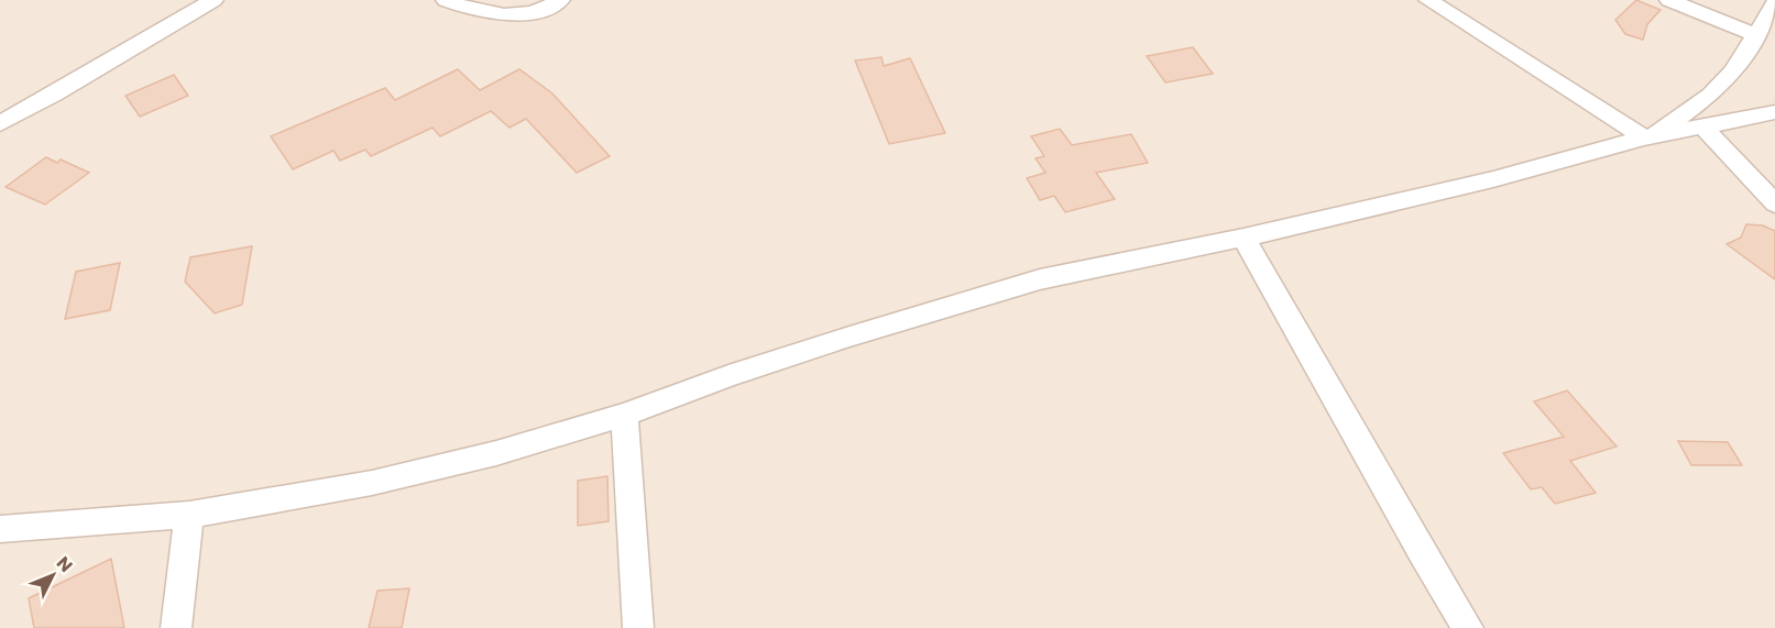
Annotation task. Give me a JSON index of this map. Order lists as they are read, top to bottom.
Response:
{
  "north": "top right"
}
